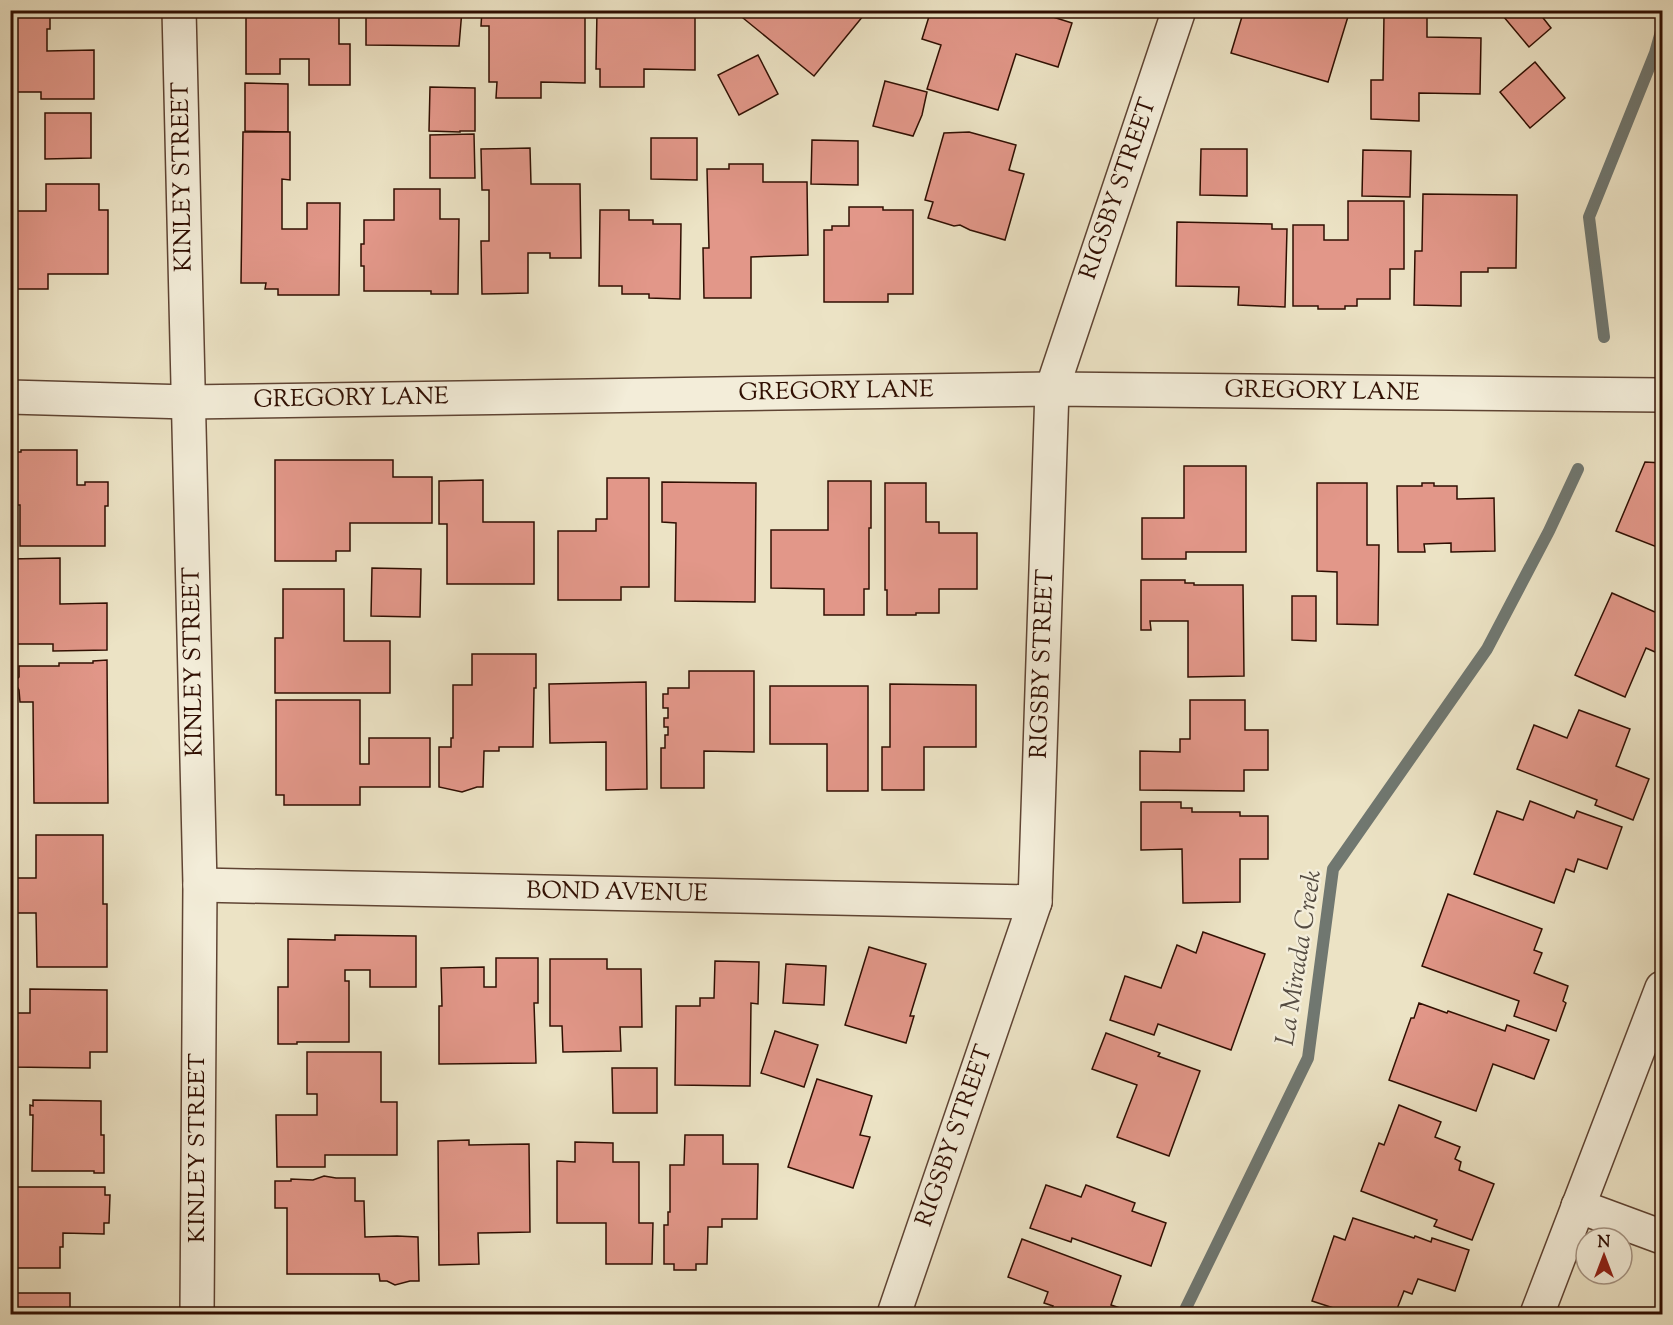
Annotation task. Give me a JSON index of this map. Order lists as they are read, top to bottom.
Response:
{
  "streets": {
    "street": [
      "KINLEY STREET",
      "RIGSBY STREET",
      "GREGORY LANE",
      "BOND AVENUE"
    ]
  },
  "crossings": [
    ["KINLEY STREET", "GREGORY LANE"],
    ["KINLEY STREET", "BOND AVENUE"],
    ["RIGSBY STREET", "GREGORY LANE"],
    ["RIGSBY STREET", "BOND AVENUE"]
  ],
  "water": ["La Mirada Creek"],
  "north": "top"
}
